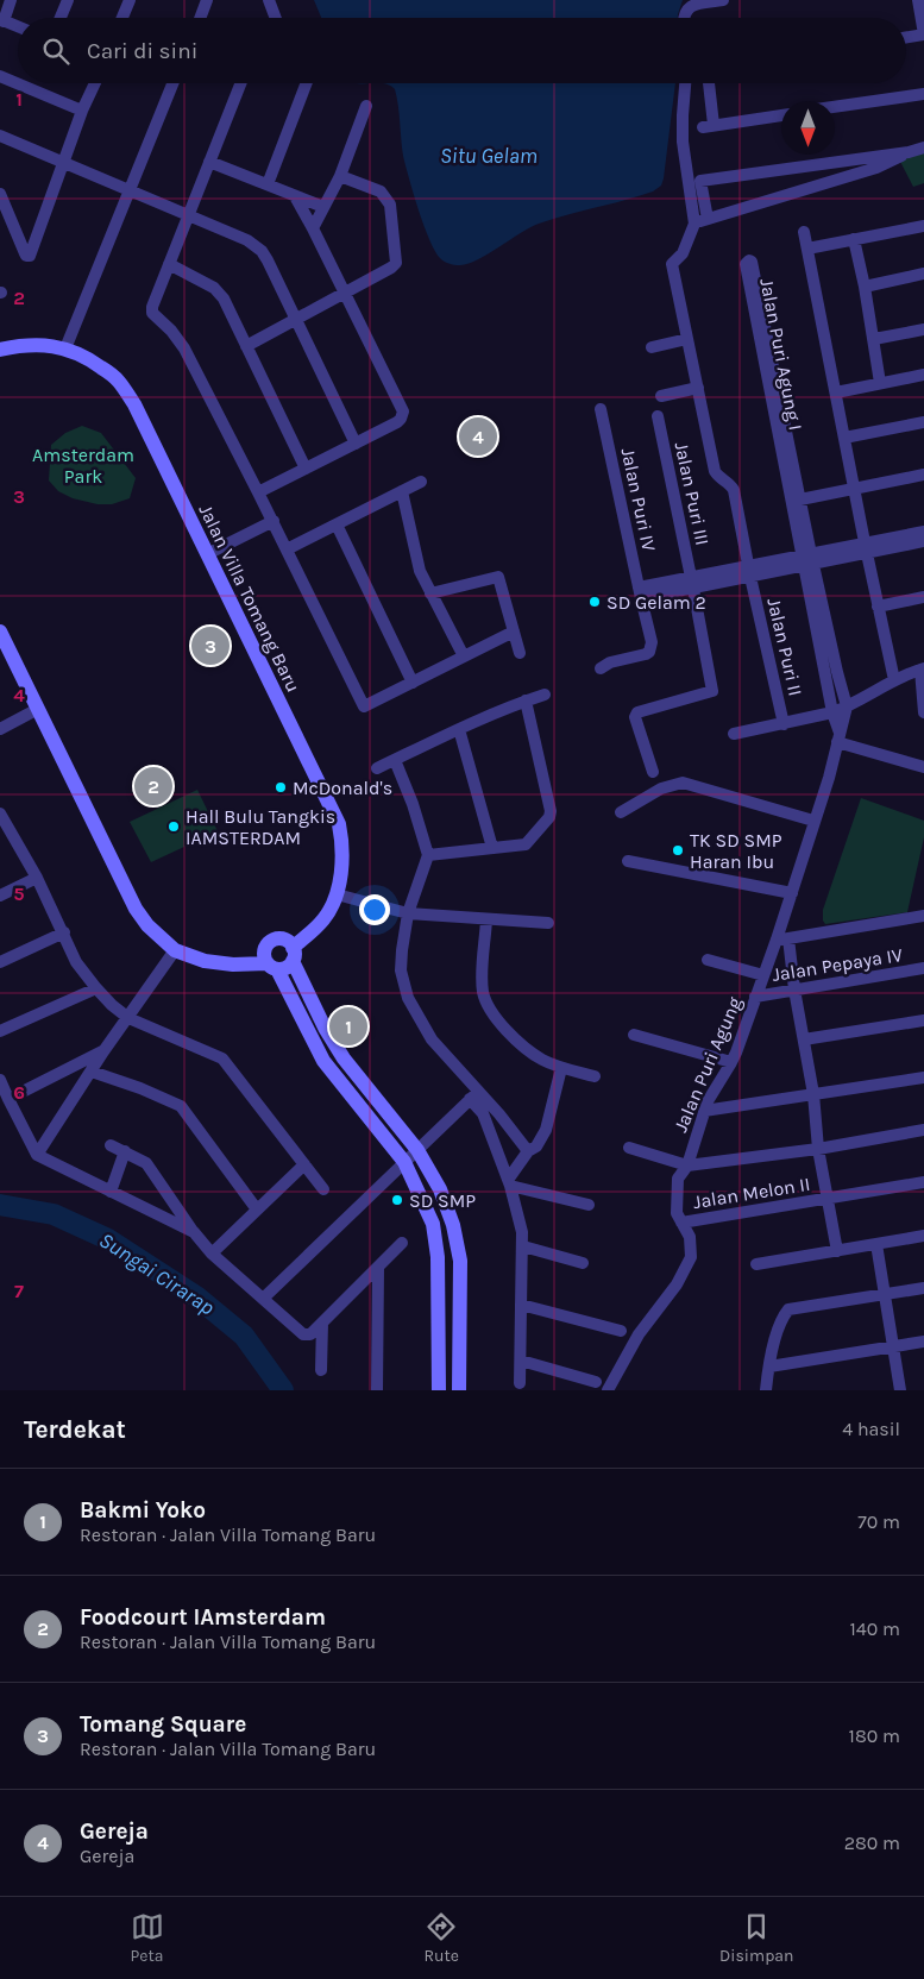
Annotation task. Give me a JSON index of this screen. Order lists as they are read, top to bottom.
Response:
{
  "streets": {
    "street": [
      "Jalan Puri Agung I",
      "Jalan Puri III",
      "Jalan Puri IV",
      "Jalan Villa Tomang Baru",
      "Jalan Puri II",
      "Jalan Pepaya IV",
      "Jalan Puri Agung",
      "Jalan Melon II"
    ]
  },
  "crossings": [
    ["Jalan Puri Agung I", "Jalan Puri Agung"],
    ["Jalan Pepaya IV", "Jalan Puri Agung"],
    ["Jalan Puri Agung", "Jalan Melon II"]
  ],
  "water": ["Situ Gelam", "Sungai Cirarap"],
  "parks": ["Amsterdam Park"],
  "places": [
    "SD Gelam 2",
    "McDonald's",
    "Hall Bulu Tangkis IAMSTERDAM",
    "TK SD SMP Haran Ibu",
    "SD SMP"
  ],
  "north": "bottom",
  "page": {
    "search": "Cari di sini",
    "pins": [
      "4",
      "3",
      "2",
      "1"
    ],
    "heading": ["Terdekat", "4 hasil"],
    "list": [
      {
        "mark": "1",
        "name": "Bakmi Yoko",
        "note": "Restoran · Jalan Villa Tomang Baru",
        "value": "70 m"
      },
      {
        "mark": "2",
        "name": "Foodcourt IAmsterdam",
        "note": "Restoran · Jalan Villa Tomang Baru",
        "value": "140 m"
      },
      {
        "mark": "3",
        "name": "Tomang Square",
        "note": "Restoran · Jalan Villa Tomang Baru",
        "value": "180 m"
      },
      {
        "mark": "4",
        "name": "Gereja",
        "note": "Gereja",
        "value": "280 m"
      }
    ],
    "nav": ["Peta", "Rute", "Disimpan"]
  },
  "grid": {
    "rows": [
      "1",
      "2",
      "3",
      "4",
      "5",
      "6",
      "7"
    ]
  }
}
